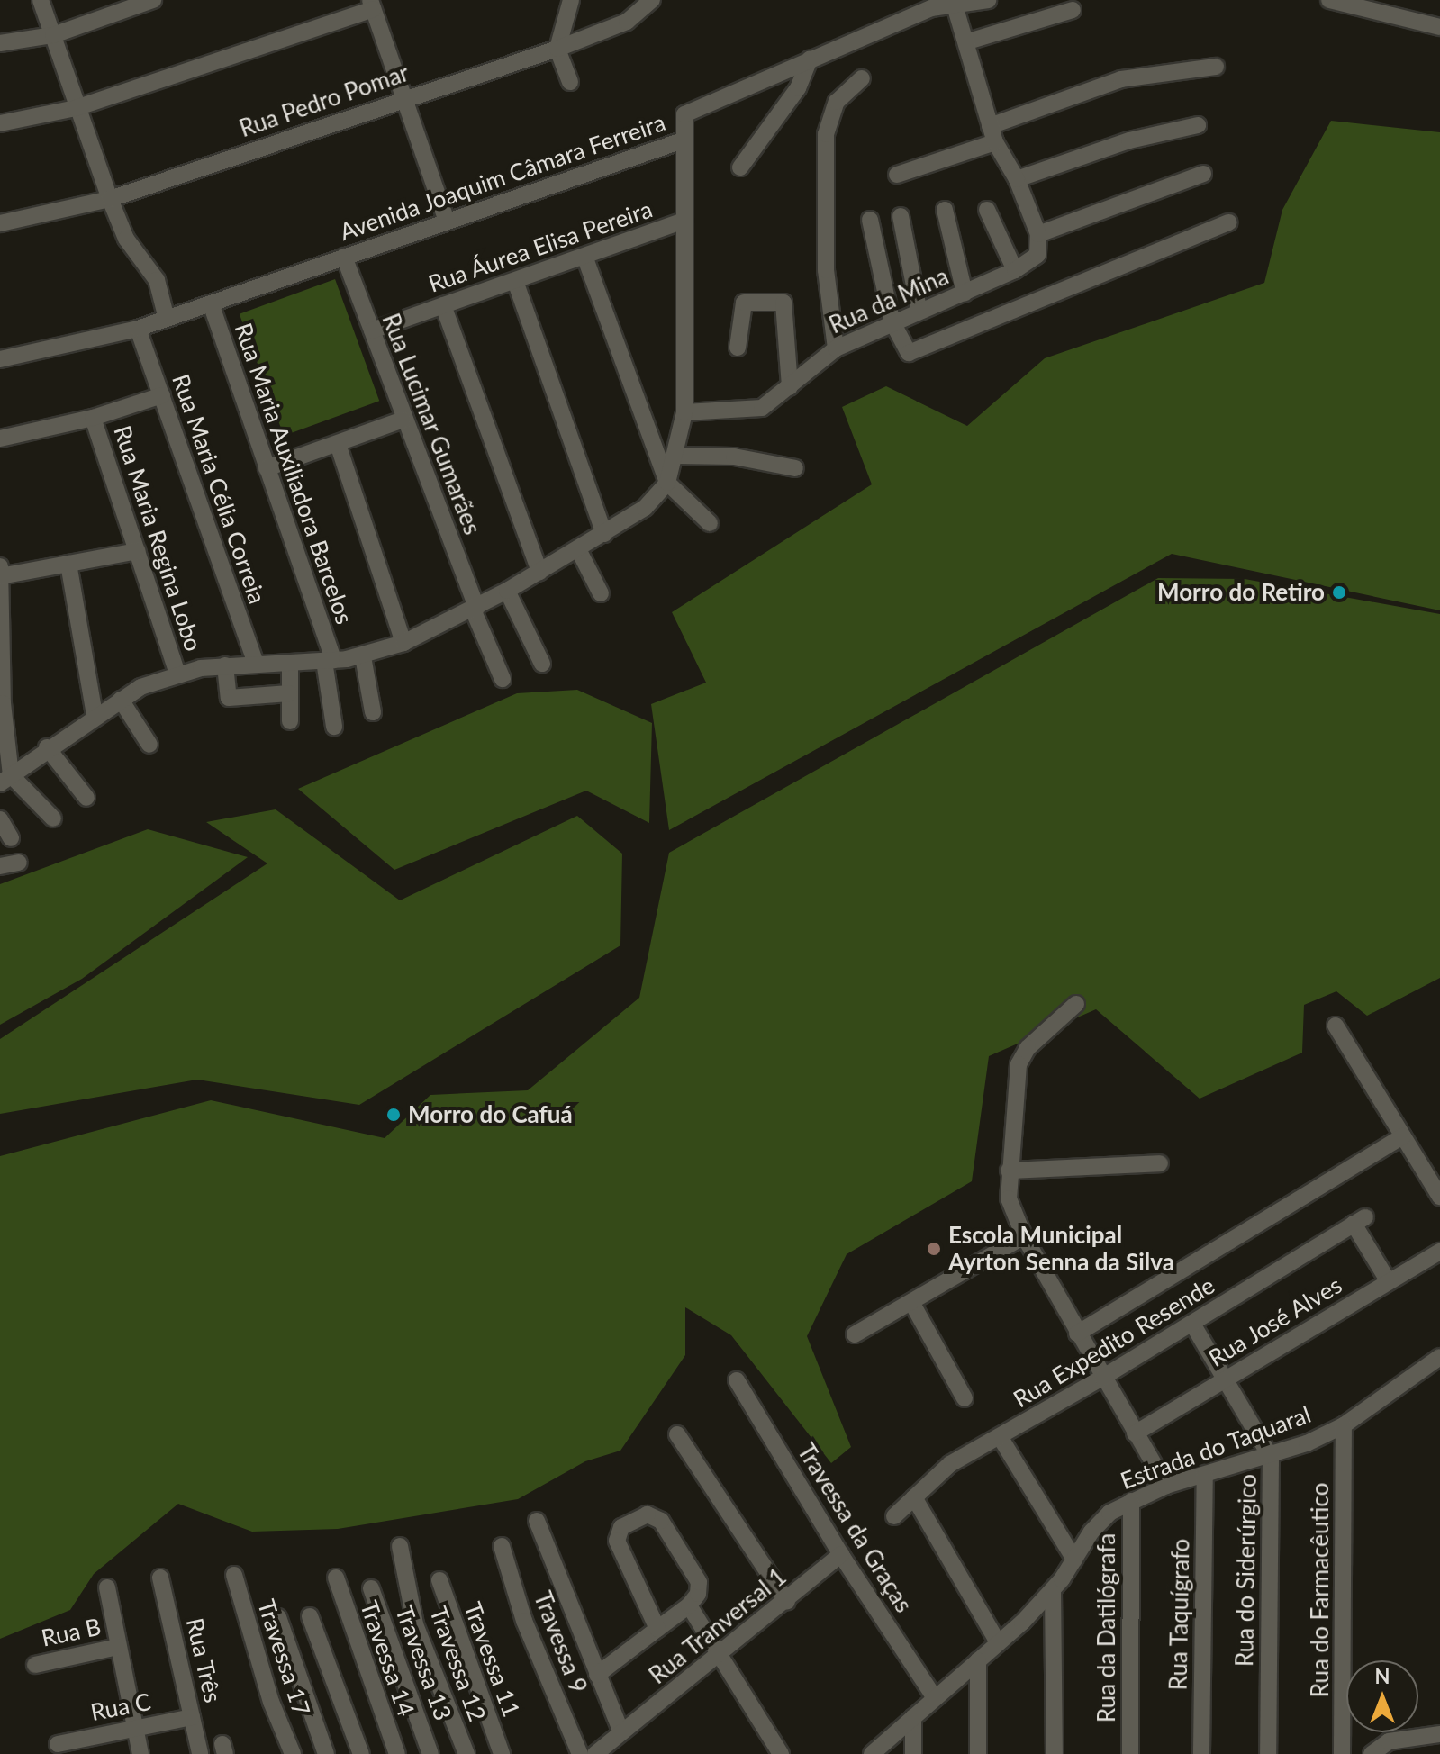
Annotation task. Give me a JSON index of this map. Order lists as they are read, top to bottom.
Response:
{
  "streets": {
    "street": [
      "Rua Pedro Pomar",
      "Avenida Joaquim Câmara Ferreira",
      "Rua Áurea Elisa Pereira",
      "Rua da Mina",
      "Rua Lucimar Gumarães",
      "Rua Maria Auxiliadora Barcelos",
      "Rua Maria Célia Correia",
      "Rua Maria Regina Lobo",
      "Rua José Alves",
      "Rua Expedito Resende",
      "Estrada do Taquaral",
      "Travessa da Graças",
      "Rua do Siderúrgico",
      "Rua do Farmacêutico",
      "Rua Taquígrafo",
      "Rua Tranversal 1",
      "Rua da Datilógrafa",
      "Rua B",
      "Travessa 9",
      "Travessa 17",
      "Travessa 14",
      "Travessa 11",
      "Rua Três",
      "Travessa 13",
      "Travessa 12",
      "Rua C"
    ]
  },
  "crossings": [
    ["Avenida Joaquim Câmara Ferreira", "Rua Lucimar Gumarães"],
    ["Avenida Joaquim Câmara Ferreira", "Rua Maria Auxiliadora Barcelos"],
    ["Avenida Joaquim Câmara Ferreira", "Rua Maria Célia Correia"],
    ["Rua Áurea Elisa Pereira", "Rua Lucimar Gumarães"],
    ["Rua José Alves", "Rua Expedito Resende"],
    ["Rua José Alves", "Rua do Siderúrgico"],
    ["Rua Expedito Resende", "Rua do Siderúrgico"],
    ["Estrada do Taquaral", "Travessa da Graças"],
    ["Estrada do Taquaral", "Rua do Siderúrgico"],
    ["Estrada do Taquaral", "Rua do Farmacêutico"],
    ["Estrada do Taquaral", "Rua Taquígrafo"],
    ["Estrada do Taquaral", "Rua da Datilógrafa"],
    ["Travessa da Graças", "Rua Tranversal 1"],
    ["Rua Três", "Rua C"]
  ],
  "places": ["Morro do Retiro", "Morro do Cafuá", "Escola Municipal Ayrton Senna da Silva"],
  "north": "top"
}
